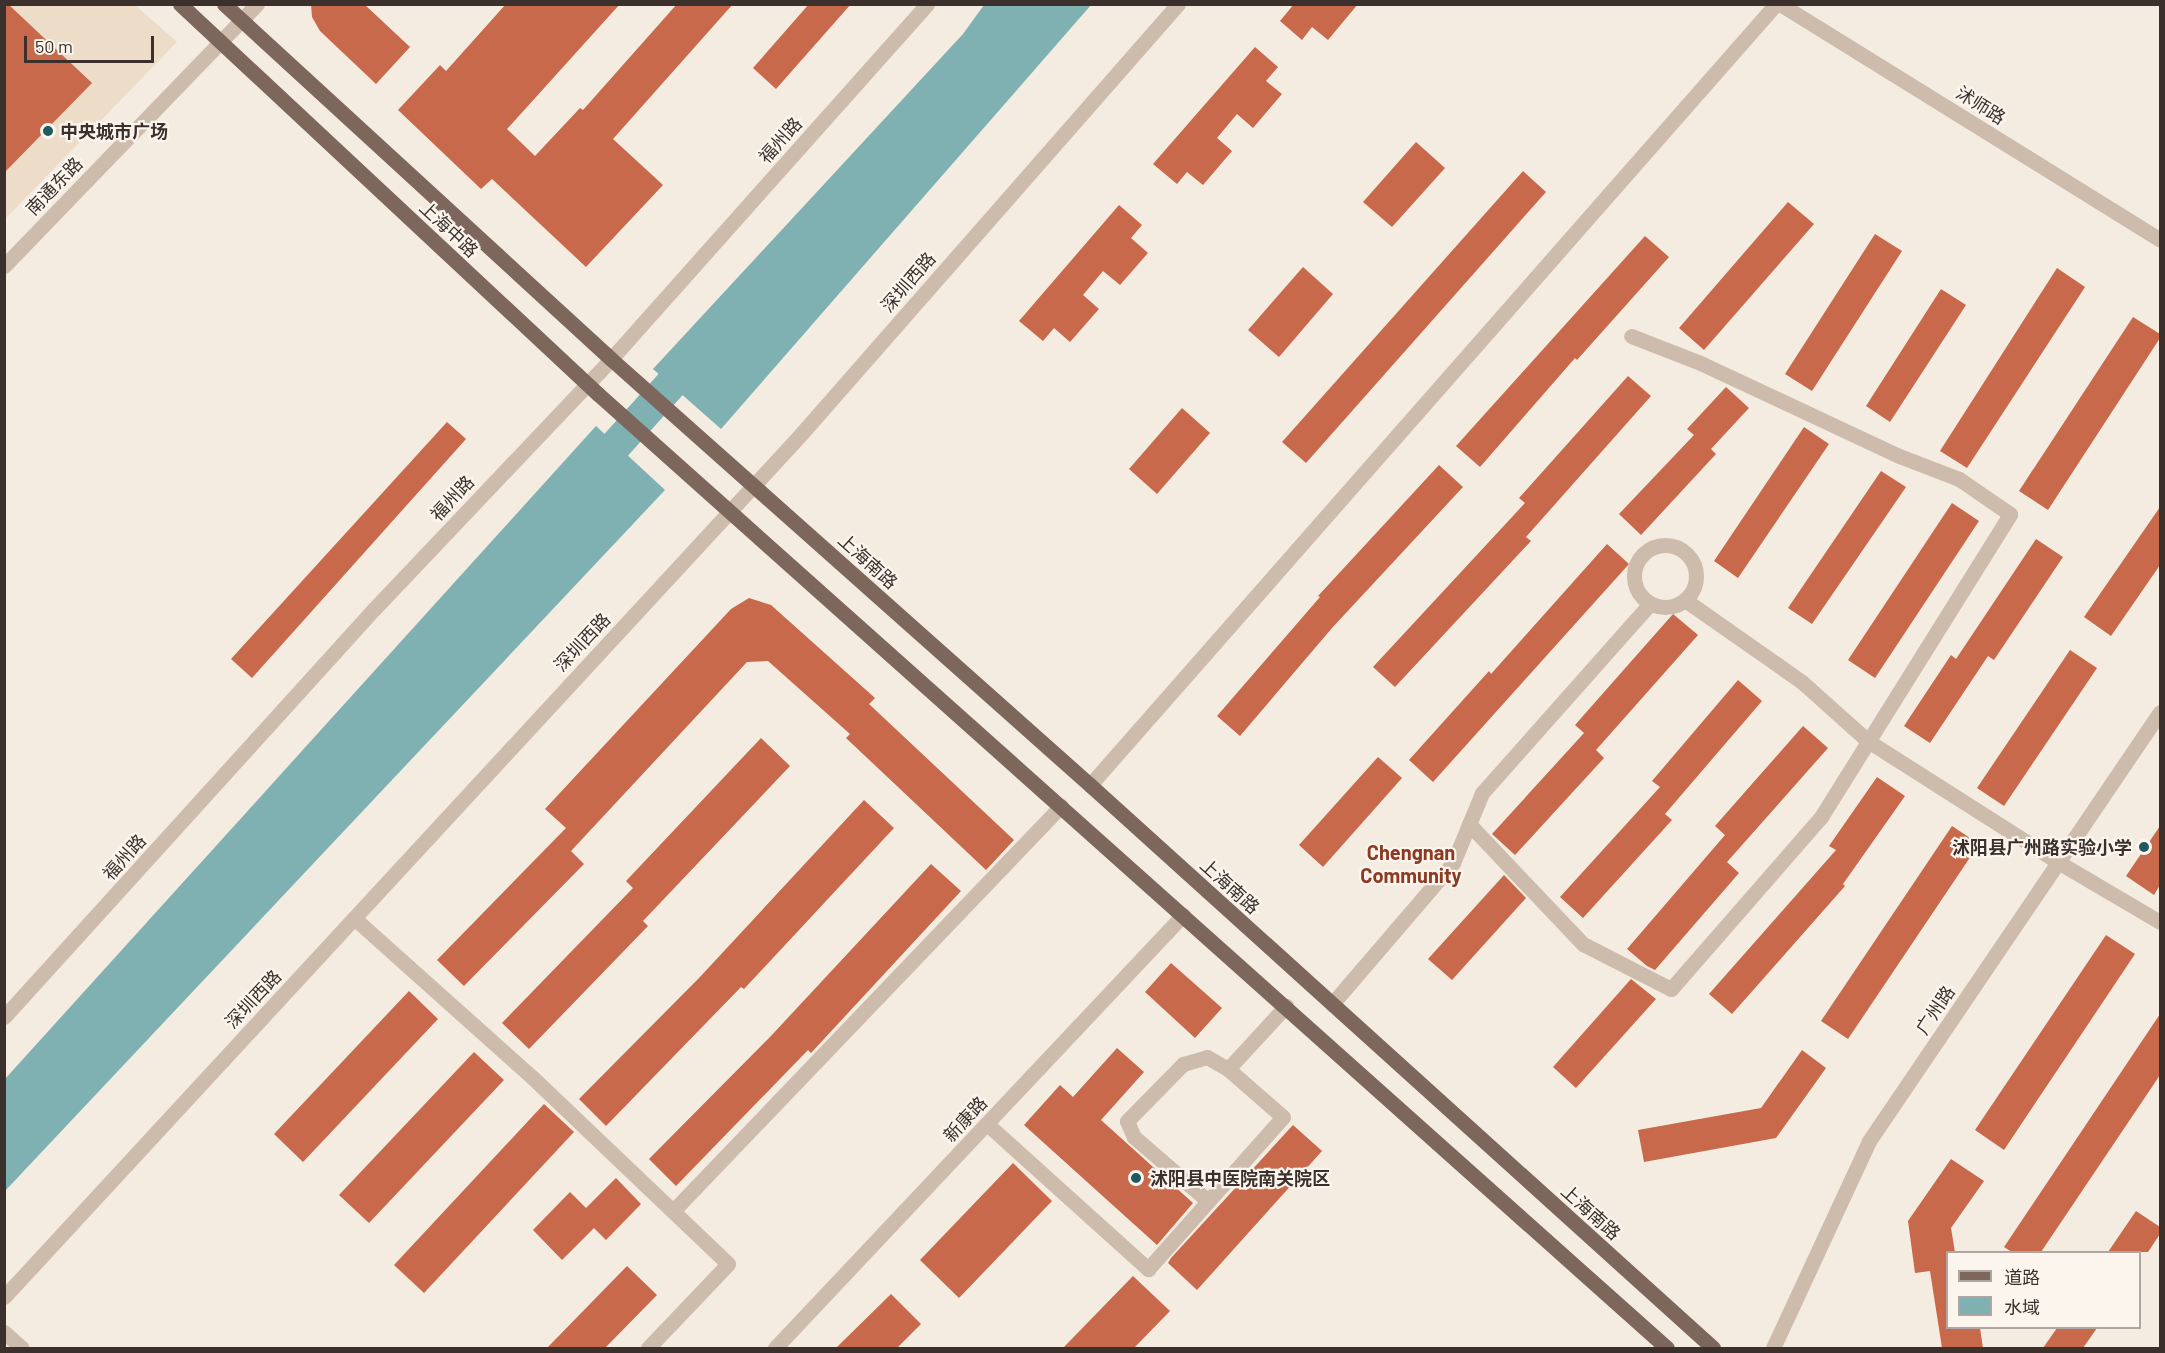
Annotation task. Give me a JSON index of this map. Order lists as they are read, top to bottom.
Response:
{
  "streets": {
    "main road": ["上海中路", "上海南路"],
    "street": [
      "沭师路",
      "福州路",
      "南通东路",
      "深圳西路",
      "广州路",
      "新康路"
    ]
  },
  "crossings": [
    ["福州路", "上海中路"],
    ["南通东路", "上海中路"],
    ["上海中路", "深圳西路"],
    ["上海中路", "上海南路"],
    ["深圳西路", "上海南路"]
  ],
  "districts": ["Chengnan Community"],
  "places": ["中央城市广场", "沭阳县广州路实验小学", "沭阳县中医院南关院区"],
  "legend": ["道路", "水域"],
  "scale_bar": "50 m"
}
